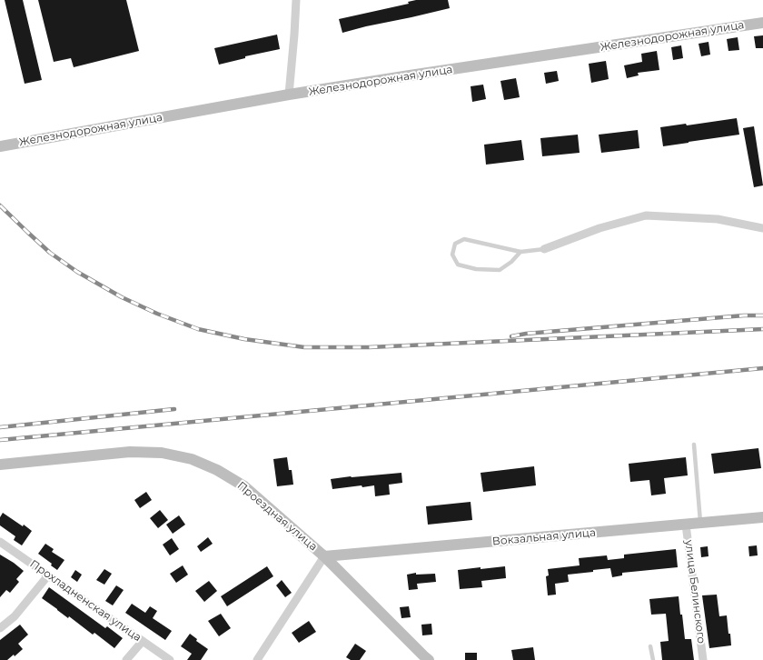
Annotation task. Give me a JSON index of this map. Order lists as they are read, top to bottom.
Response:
{
  "streets": {
    "street": [
      "Железнодорожная улица",
      "Проездная улица",
      "Вокзальная улица",
      "улица Белинского",
      "Прохладненская улица"
    ]
  },
  "crossings": [
    ["Проездная улица", "Вокзальная улица"],
    ["Вокзальная улица", "улица Белинского"]
  ]
}
